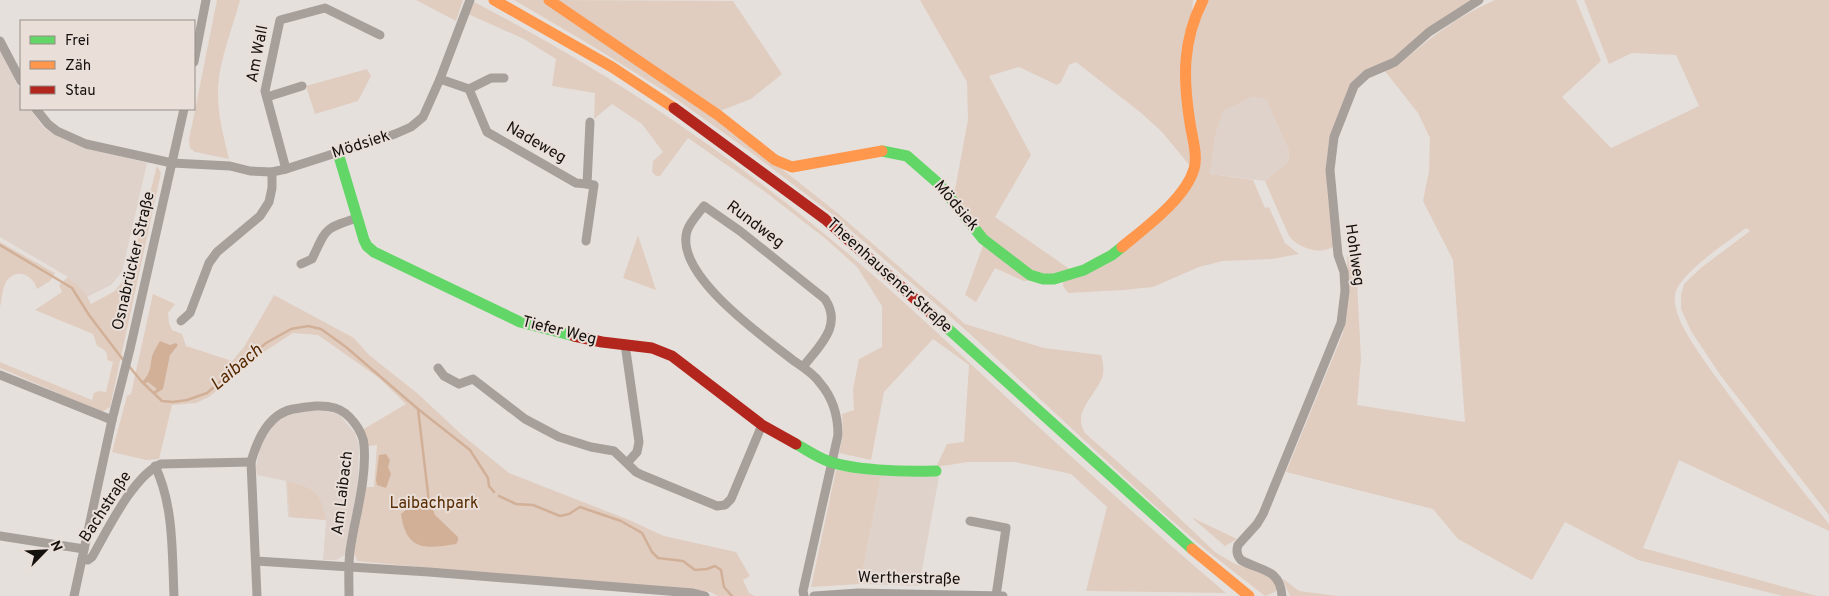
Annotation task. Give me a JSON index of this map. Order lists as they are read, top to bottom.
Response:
{
  "streets": {
    "street": [
      "Am Wall",
      "Nadeweg",
      "Mödsiek",
      "Rundweg",
      "Hohlweg",
      "Osnabrücker Straße",
      "Theenhausener Straße",
      "Tiefer Weg",
      "Am Laibach",
      "Bachstraße",
      "Wertherstraße"
    ]
  },
  "crossings": [
    ["Am Wall", "Mödsiek"],
    ["Mödsiek", "Osnabrücker Straße"],
    ["Mödsiek", "Tiefer Weg"],
    ["Rundweg", "Tiefer Weg"],
    ["Osnabrücker Straße", "Bachstraße"],
    ["Am Laibach", "Bachstraße"]
  ],
  "water": ["Laibach"],
  "parks": ["Laibachpark"],
  "legend": ["Frei", "Zäh", "Stau"],
  "north": "top right"
}
